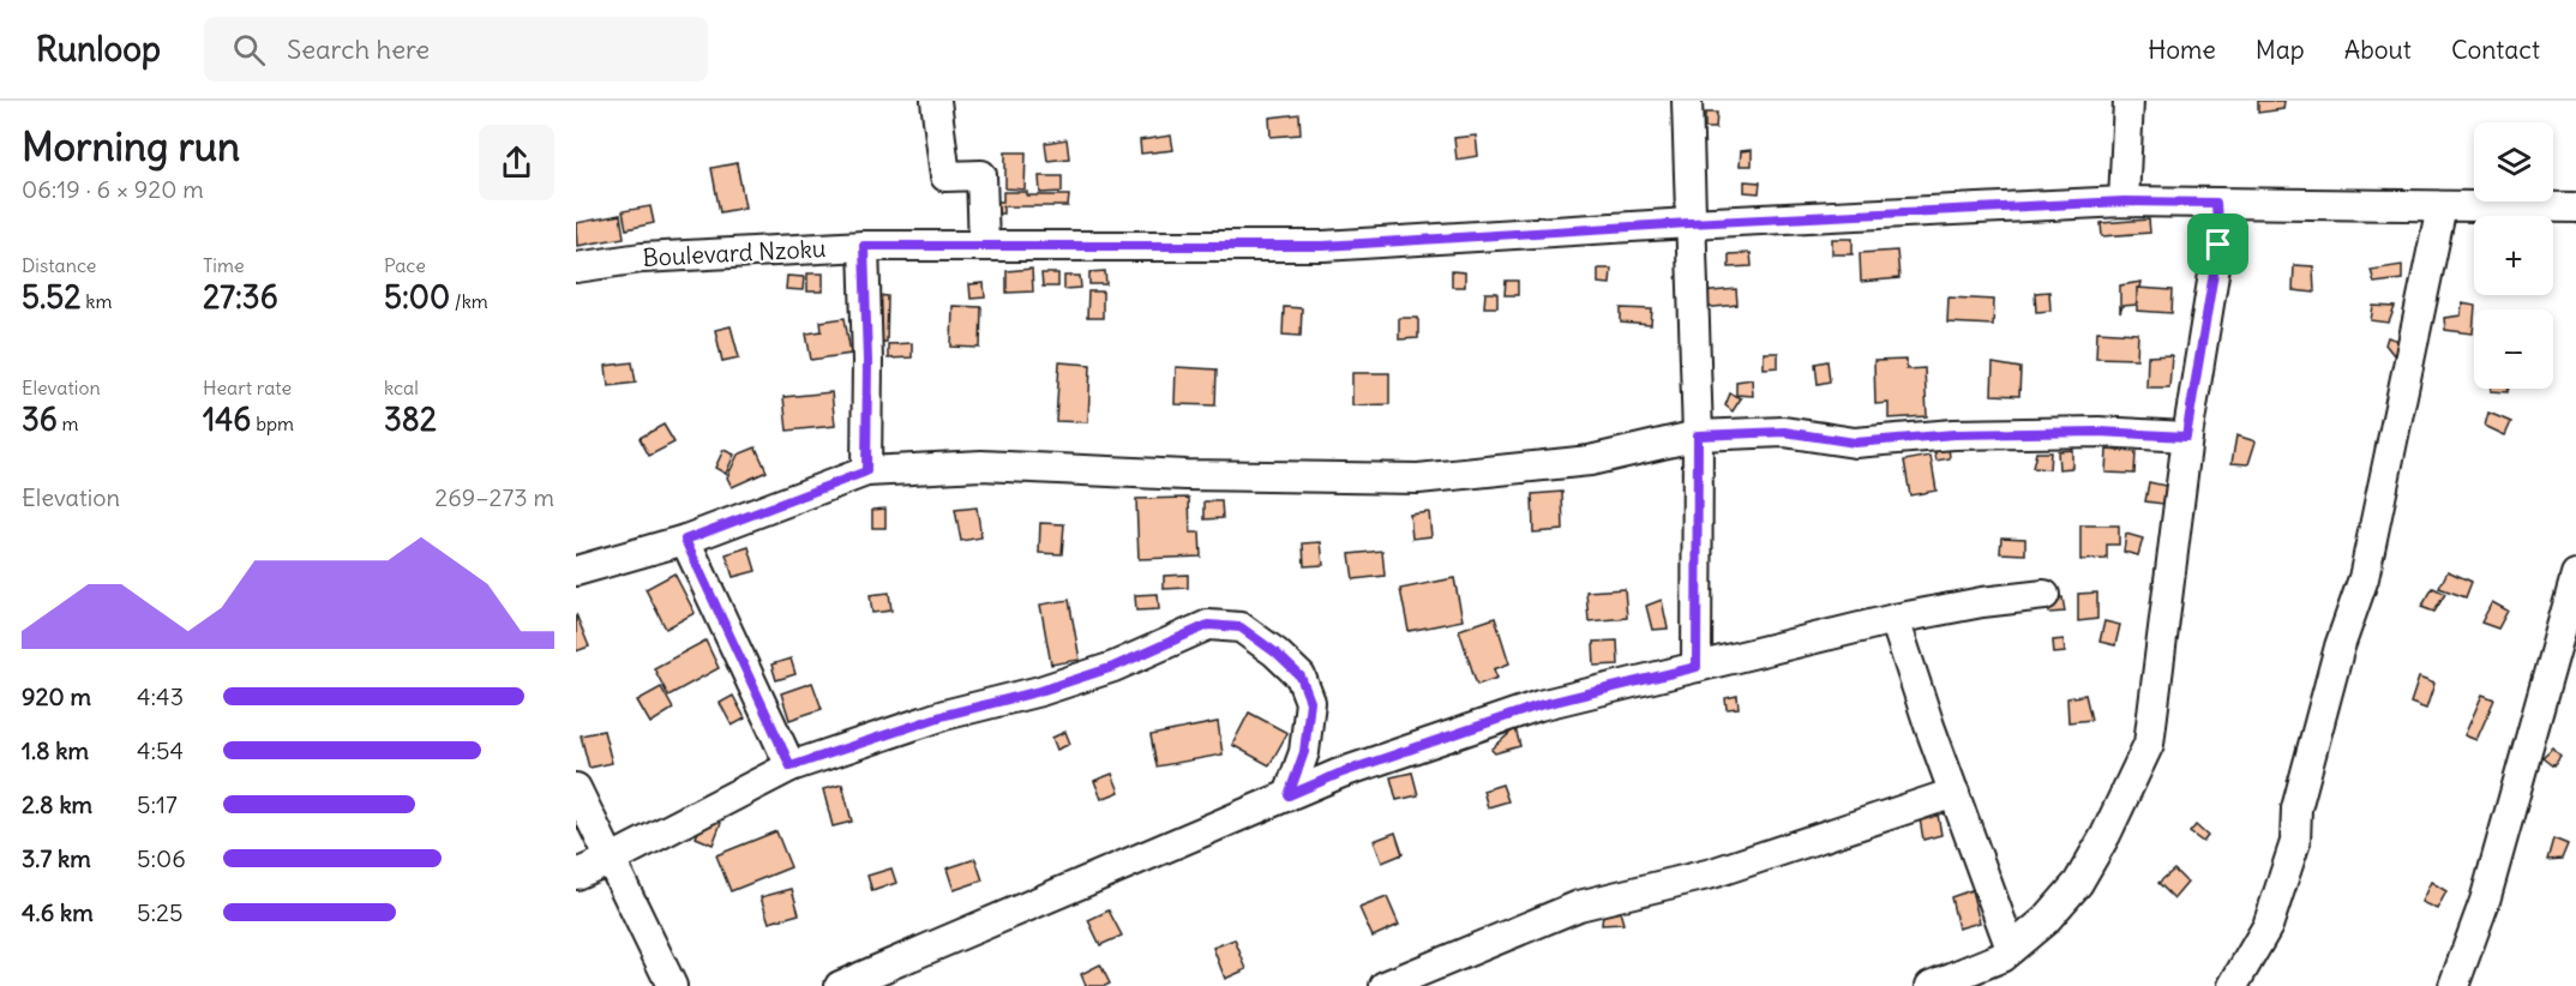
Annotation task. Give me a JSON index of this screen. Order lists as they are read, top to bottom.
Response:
{
  "streets": {
    "street": ["Boulevard Nzoku"]
  },
  "page": {
    "header": "Runloop",
    "search": "Search here",
    "nav": [
      "Home",
      "Map",
      "About",
      "Contact"
    ],
    "heading": ["Morning run", "06:19 · 6 × 920 m"],
    "map_buttons": ["+", "−"],
    "stats": [
      ["Distance", "5.52 km"],
      ["Time", "27:36"],
      ["Pace", "5:00 /km"],
      ["Elevation", "36 m"],
      ["Heart rate", "146 bpm"],
      ["kcal", "382"]
    ],
    "chart": ["Elevation", "269–273 m"],
    "list": [
      {
        "name": "920 m",
        "note": "4:43"
      },
      {
        "name": "1.8 km",
        "note": "4:54"
      },
      {
        "name": "2.8 km",
        "note": "5:17"
      },
      {
        "name": "3.7 km",
        "note": "5:06"
      },
      {
        "name": "4.6 km",
        "note": "5:25"
      }
    ]
  }
}
